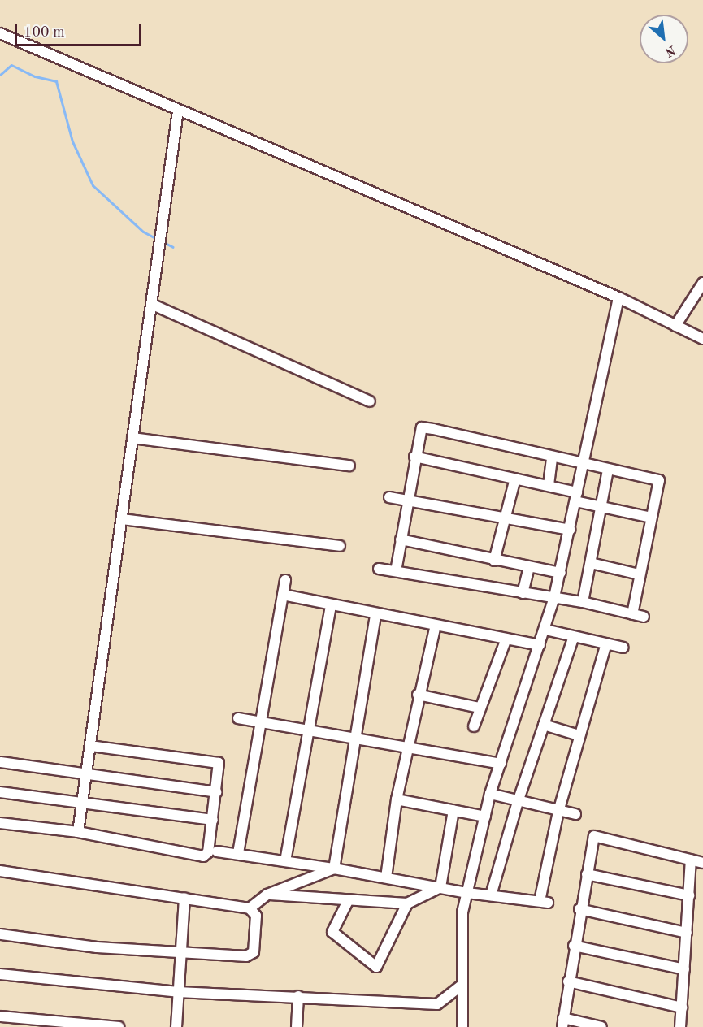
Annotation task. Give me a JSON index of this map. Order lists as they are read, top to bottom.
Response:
{
  "scale_bar": "100 m",
  "north": "bottom right"
}
